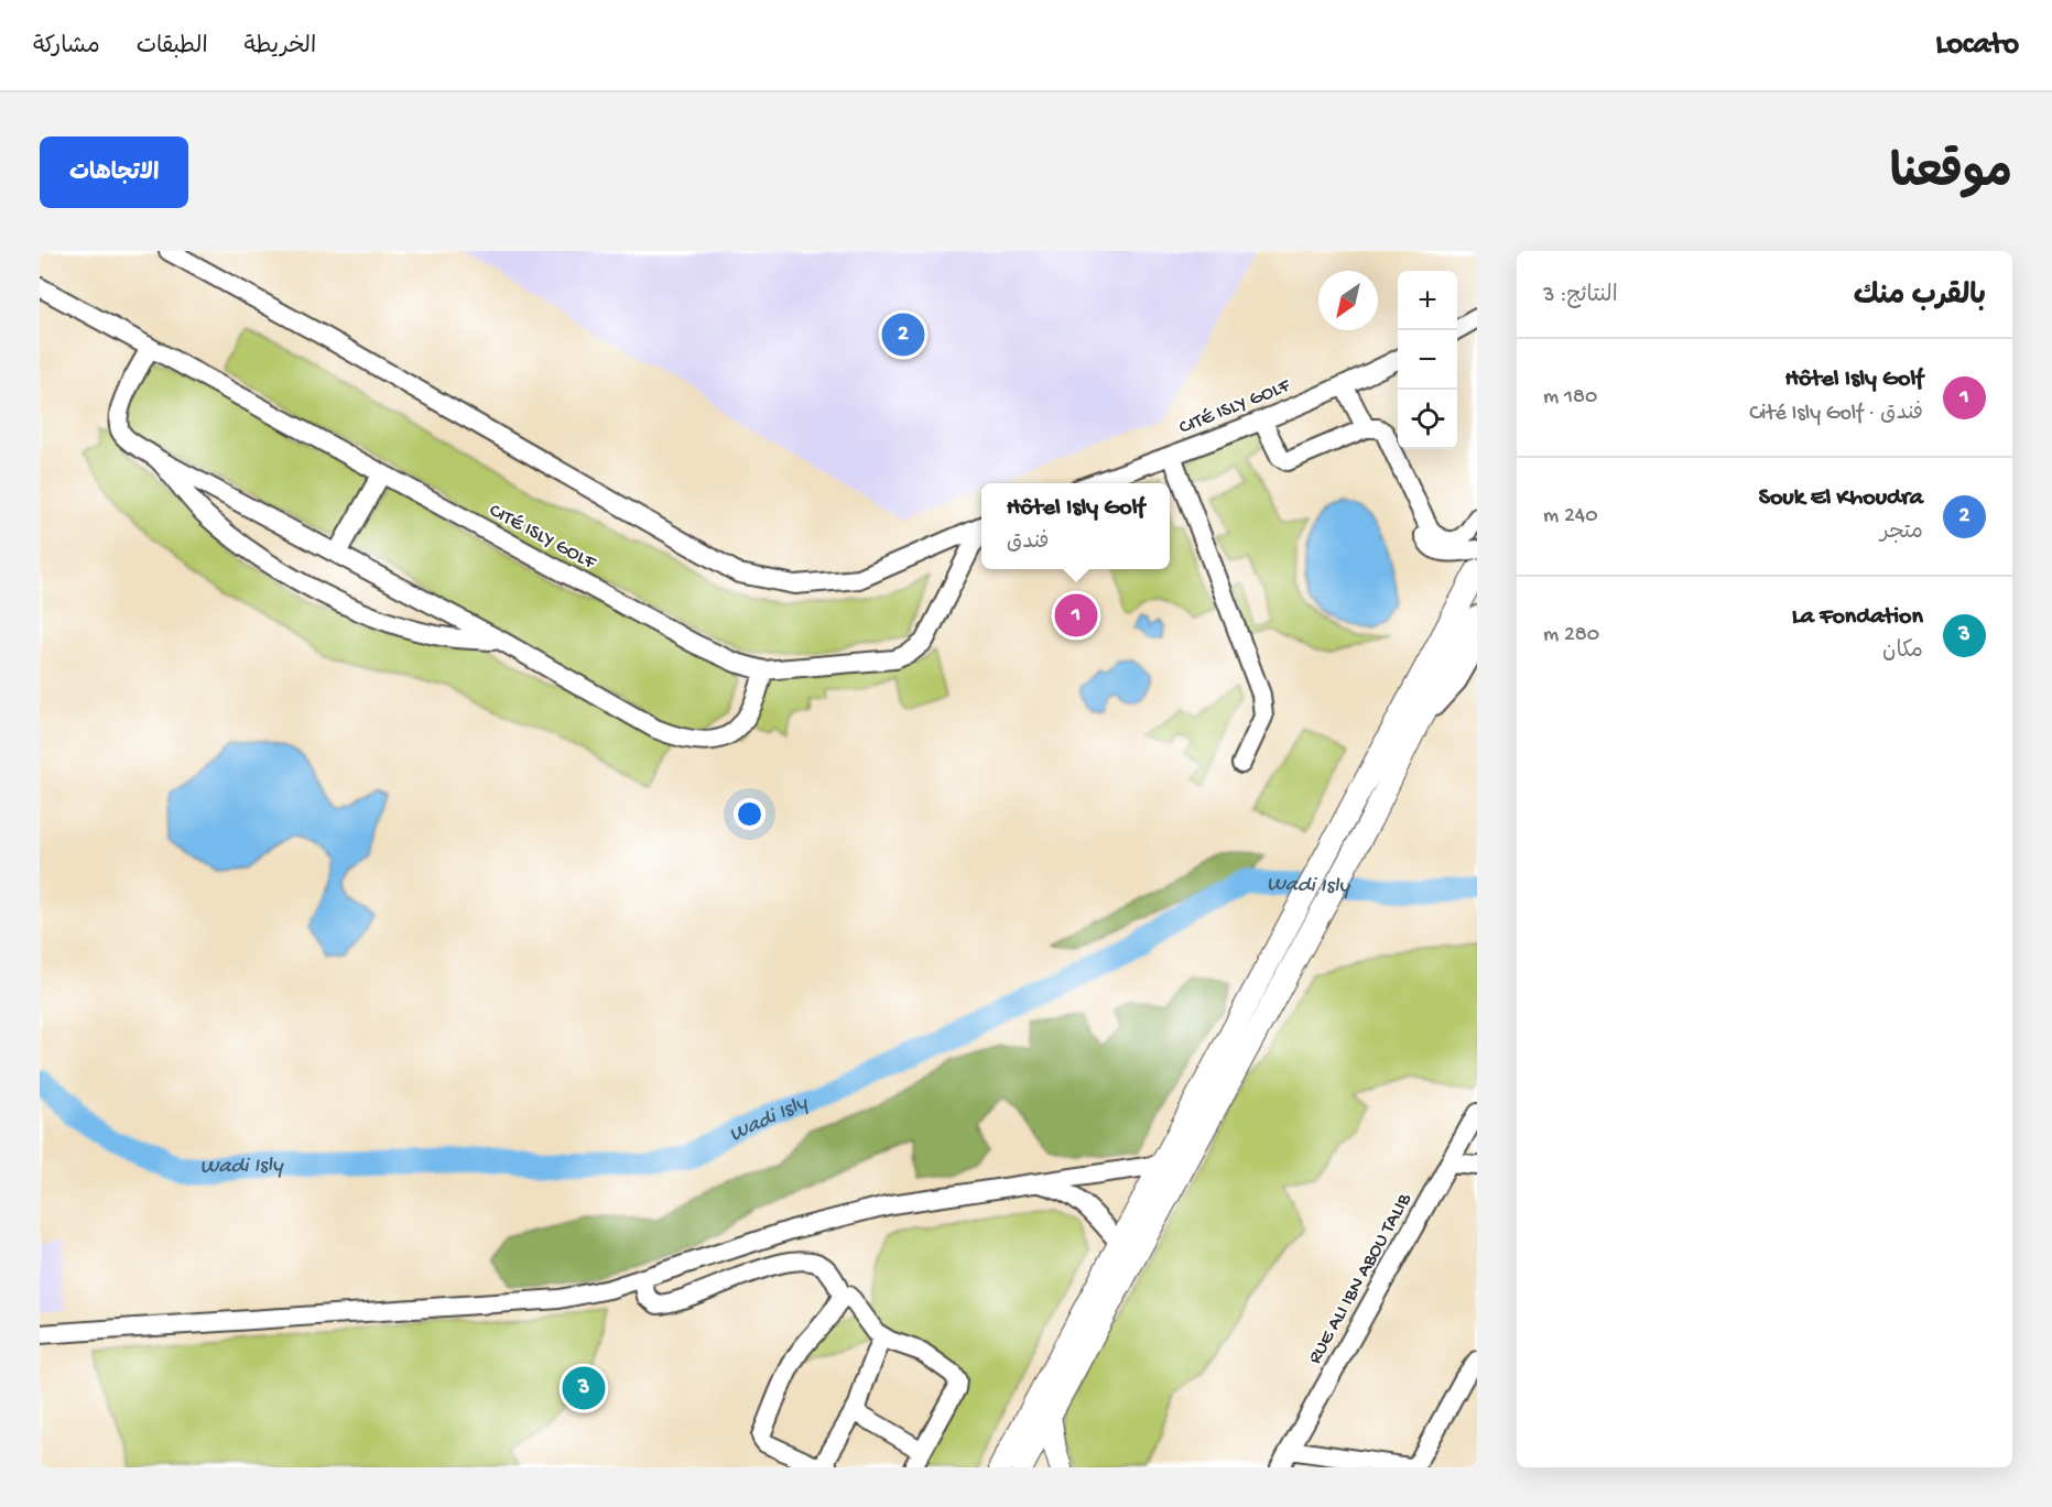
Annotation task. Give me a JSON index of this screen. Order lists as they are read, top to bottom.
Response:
{
  "streets": {
    "street": ["CITÉ ISLY GOLF", "RUE ALI IBN ABOU TALIB"]
  },
  "water": ["Wadi Isly"],
  "north": "bottom left",
  "page": {
    "header": "Locato",
    "nav": ["الخريطة", "الطبقات", "مشاركة"],
    "title": "موقعنا",
    "buttons": "الاتجاهات",
    "heading": ["بالقرب منك", "النتائج: 3"],
    "map_buttons": ["+", "−"],
    "pins": ["2", "1", "3"],
    "list": [
      {
        "mark": "1",
        "name": "Hôtel Isly Golf",
        "note": "فندق · Cité Isly Golf",
        "value": "180 m"
      },
      {
        "mark": "2",
        "name": "Souk El Khoudra",
        "note": "متجر",
        "value": "240 m"
      },
      {
        "mark": "3",
        "name": "La Fondation",
        "note": "مكان",
        "value": "280 m"
      }
    ],
    "popup": ["Hôtel Isly Golf", "فندق"]
  }
}
